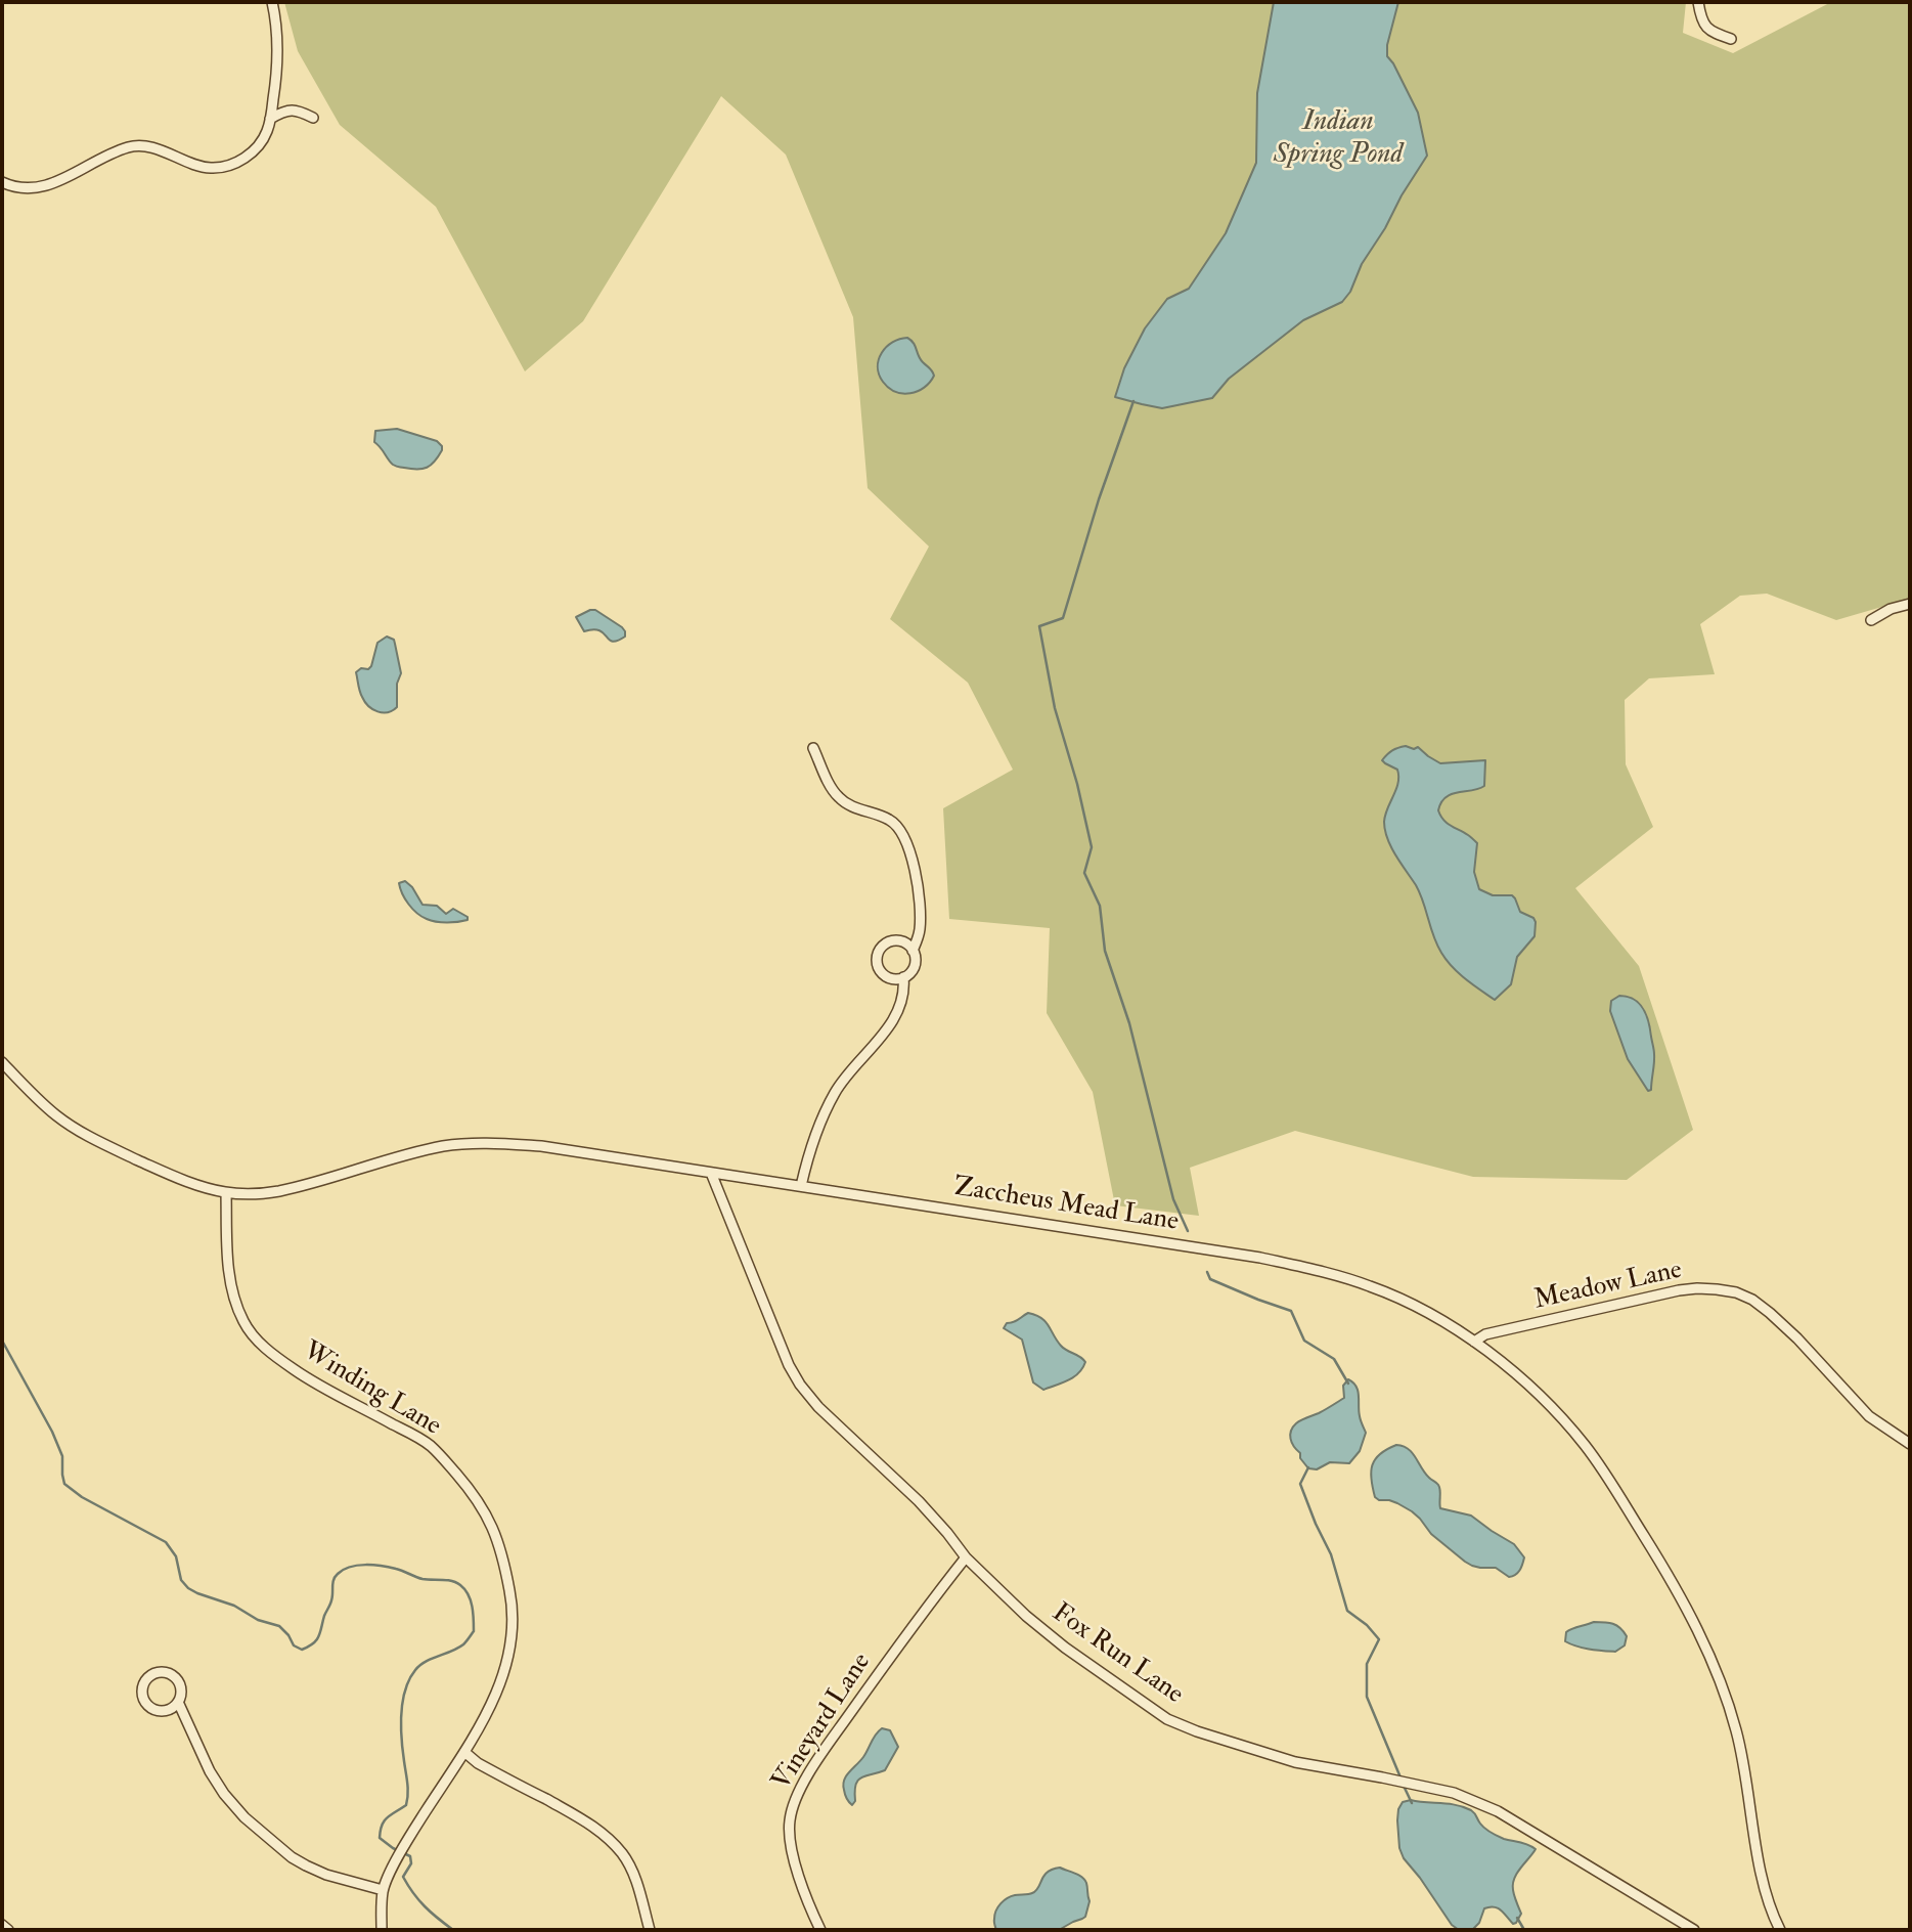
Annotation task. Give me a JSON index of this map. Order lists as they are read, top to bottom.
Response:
{
  "streets": {
    "street": [
      "Zaccheus Mead Lane",
      "Meadow Lane",
      "Winding Lane",
      "Fox Run Lane",
      "Vineyard Lane"
    ]
  },
  "crossings": [
    ["Zaccheus Mead Lane", "Meadow Lane"],
    ["Zaccheus Mead Lane", "Winding Lane"],
    ["Zaccheus Mead Lane", "Fox Run Lane"],
    ["Fox Run Lane", "Vineyard Lane"]
  ],
  "water": ["Indian Spring Pond"]
}
